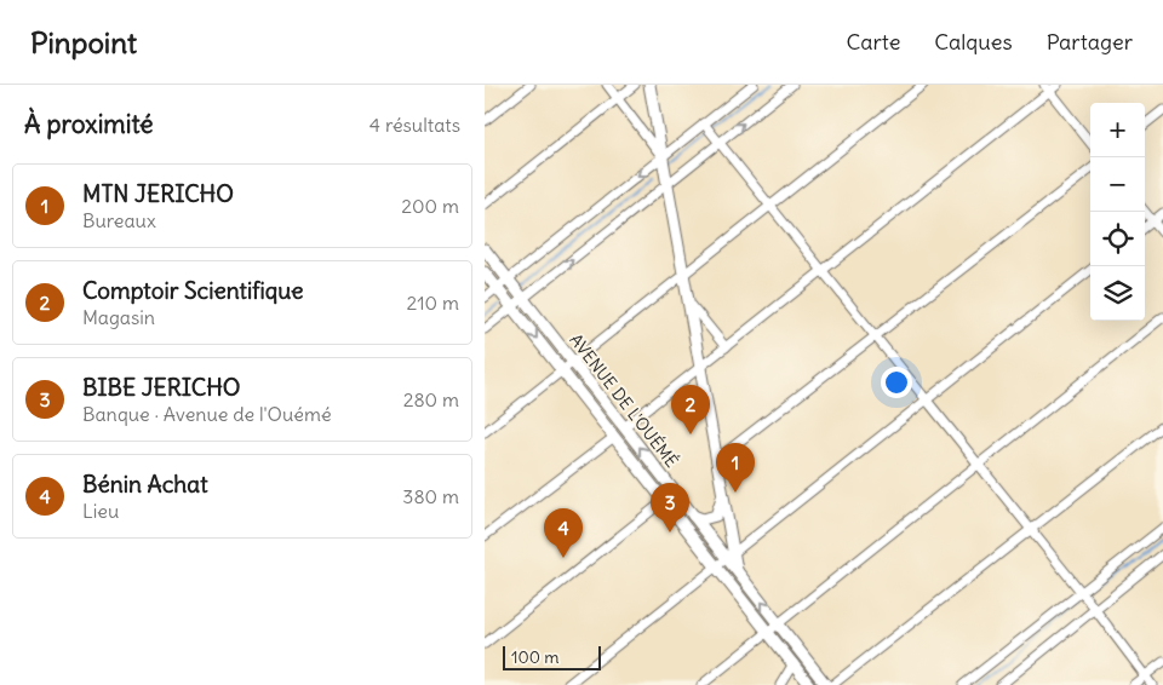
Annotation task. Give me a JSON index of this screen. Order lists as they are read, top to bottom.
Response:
{
  "streets": {
    "main road": ["AVENUE DE L'OUÉMÉ"]
  },
  "scale_bar": "100 m",
  "page": {
    "header": "Pinpoint",
    "nav": ["Carte", "Calques", "Partager"],
    "heading": ["À proximité", "4 résultats"],
    "map_buttons": ["+", "−"],
    "list": [
      {
        "mark": "1",
        "name": "MTN JERICHO",
        "note": "Bureaux",
        "value": "200 m"
      },
      {
        "mark": "2",
        "name": "Comptoir Scientifique",
        "note": "Magasin",
        "value": "210 m"
      },
      {
        "mark": "3",
        "name": "BIBE JERICHO",
        "note": "Banque · Avenue de l'Ouémé",
        "value": "280 m"
      },
      {
        "mark": "4",
        "name": "Bénin Achat",
        "note": "Lieu",
        "value": "380 m"
      }
    ],
    "pins": [
      "2",
      "1",
      "3",
      "4"
    ],
    "scale": "100 m"
  }
}
